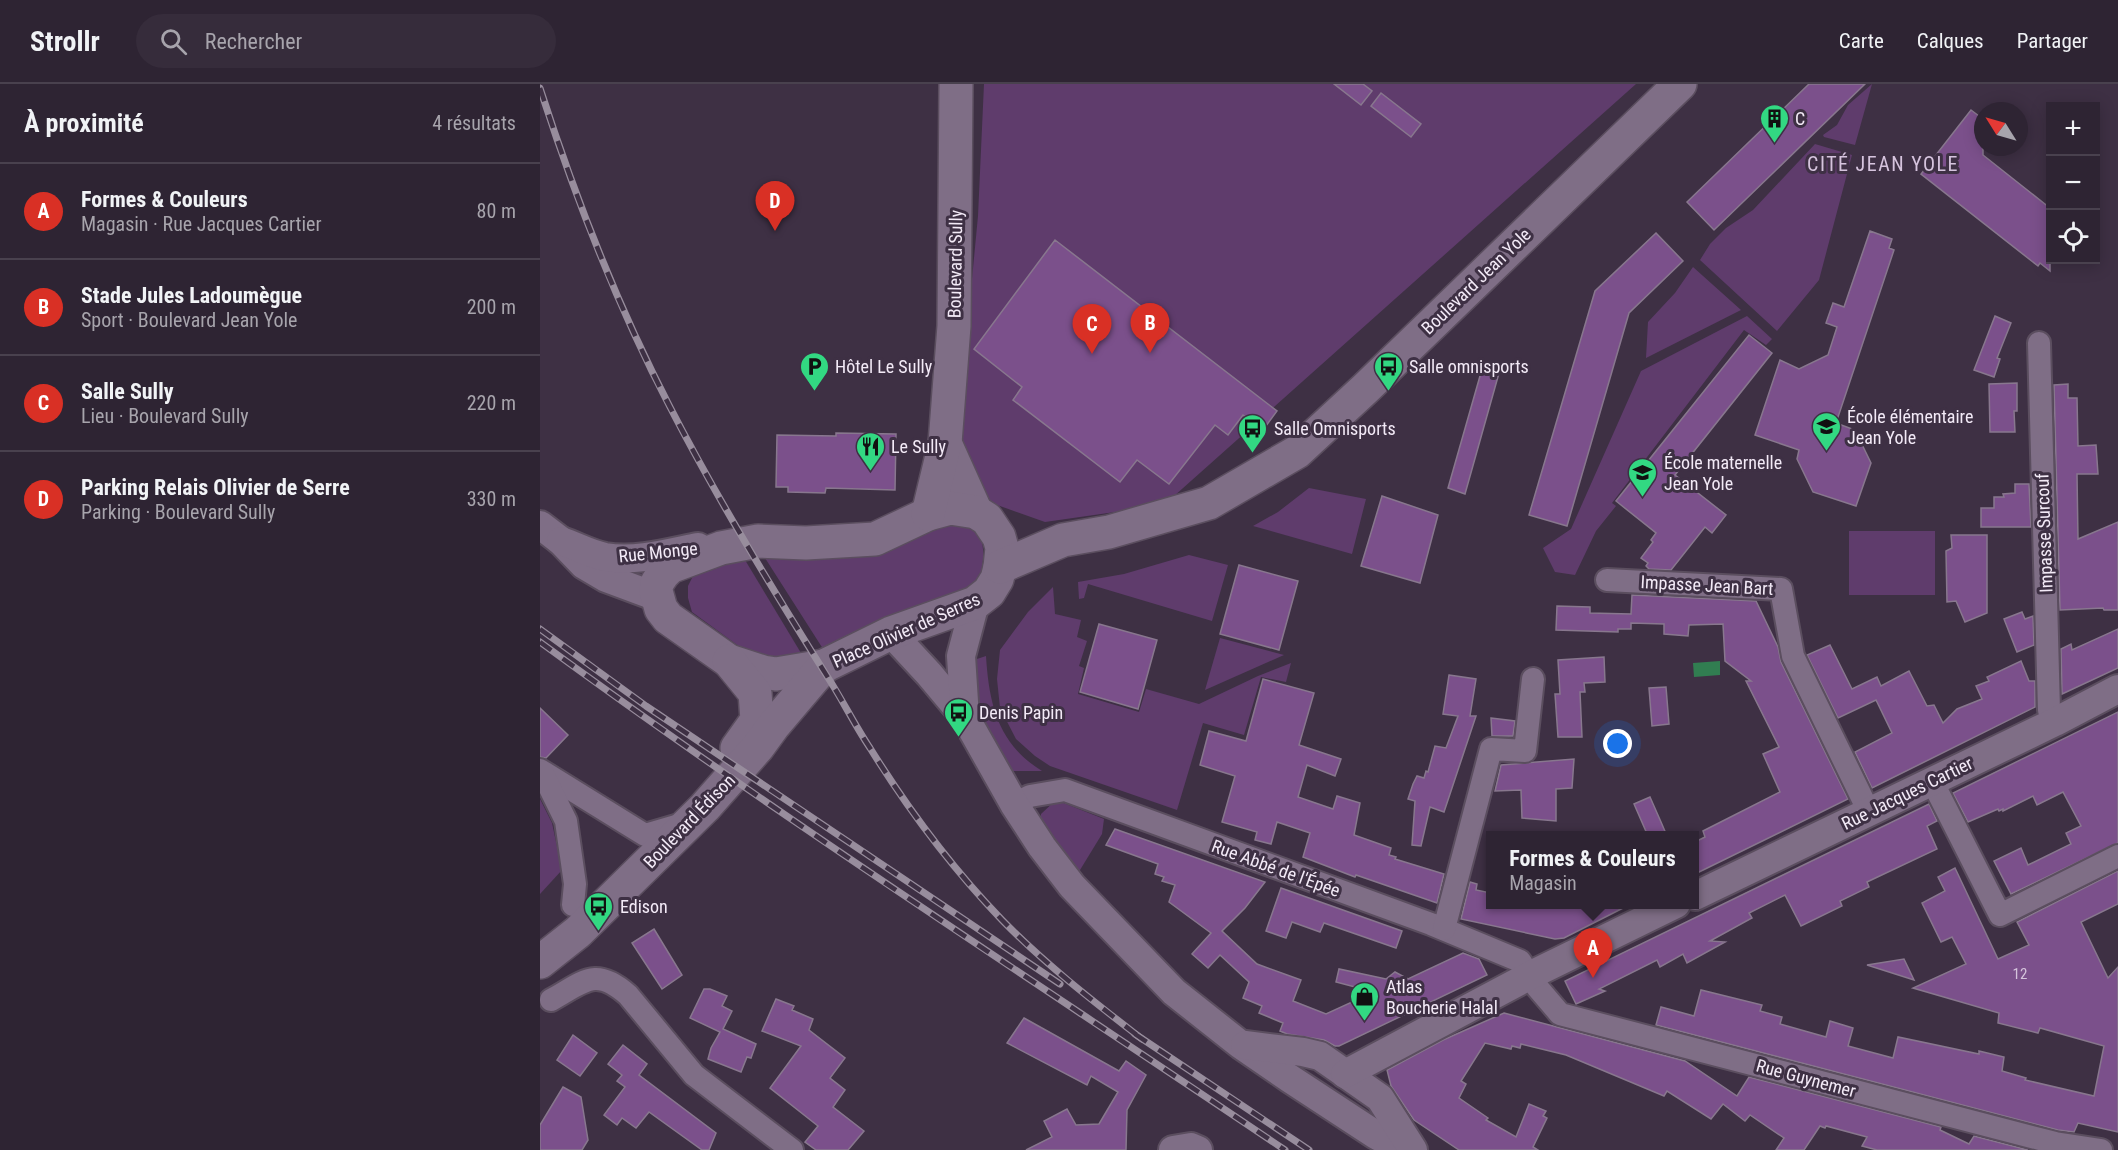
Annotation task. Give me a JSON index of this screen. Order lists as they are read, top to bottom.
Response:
{
  "streets": {
    "main road": [
      "Boulevard Sully",
      "Boulevard Jean Yole",
      "Place Olivier de Serres",
      "Boulevard Édison"
    ],
    "street": [
      "Impasse Surcouf",
      "Rue Monge",
      "Impasse Jean Bart",
      "Rue Jacques Cartier",
      "Rue Abbé de l'Épée",
      "Rue Guynemer"
    ]
  },
  "crossings": [
    ["Boulevard Sully", "Boulevard Jean Yole"],
    ["Boulevard Sully", "Place Olivier de Serres"],
    ["Boulevard Jean Yole", "Place Olivier de Serres"],
    ["Impasse Surcouf", "Rue Jacques Cartier"],
    ["Rue Monge", "Place Olivier de Serres"],
    ["Impasse Jean Bart", "Rue Jacques Cartier"],
    ["Place Olivier de Serres", "Boulevard Édison"],
    ["Rue Abbé de l'Épée", "Rue Guynemer"]
  ],
  "districts": ["CITÉ JEAN YOLE"],
  "places": {
    "building": ["C"],
    "parking": ["Hôtel Le Sully"],
    "bus stop": [
      "Salle omnisports",
      "Salle Omnisports",
      "Denis Papin",
      "Edison"
    ],
    "school or university": ["École élémentaire Jean Yole", "École maternelle Jean Yole"],
    "restaurant": ["Le Sully"],
    "shop": ["Atlas Boucherie Halal"]
  },
  "house_numbers": ["12"],
  "north": "top left",
  "page": {
    "header": "Strollr",
    "search": "Rechercher",
    "nav": ["Carte", "Calques", "Partager"],
    "heading": ["À proximité", "4 résultats"],
    "map_buttons": ["+", "−"],
    "list": [
      {
        "mark": "A",
        "name": "Formes & Couleurs",
        "note": "Magasin · Rue Jacques Cartier",
        "value": "80 m"
      },
      {
        "mark": "B",
        "name": "Stade Jules Ladoumègue",
        "note": "Sport · Boulevard Jean Yole",
        "value": "200 m"
      },
      {
        "mark": "C",
        "name": "Salle Sully",
        "note": "Lieu · Boulevard Sully",
        "value": "220 m"
      },
      {
        "mark": "D",
        "name": "Parking Relais Olivier de Serre",
        "note": "Parking · Boulevard Sully",
        "value": "330 m"
      }
    ],
    "pins": [
      "D",
      "B",
      "C",
      "A"
    ],
    "popup": ["Formes & Couleurs", "Magasin"]
  }
}
